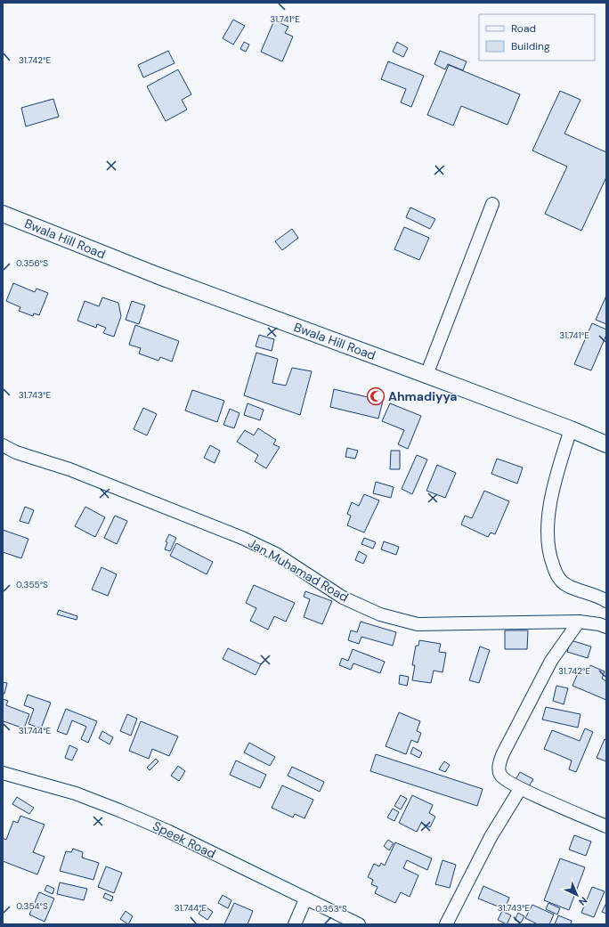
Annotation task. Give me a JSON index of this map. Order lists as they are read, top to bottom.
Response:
{
  "streets": {
    "street": ["Bwala Hill Road", "Jan Muhamad Road", "Speek Road"]
  },
  "places": {
    "mosque": ["Ahmadiyya"]
  },
  "legend": ["Road", "Building"],
  "north": "bottom right",
  "coordinates": [
    "31.741°E",
    "31.742°E",
    "0.356°S",
    "31.743°E",
    "0.355°S",
    "31.744°E",
    "0.354°S",
    "0.353°S"
  ]
}
